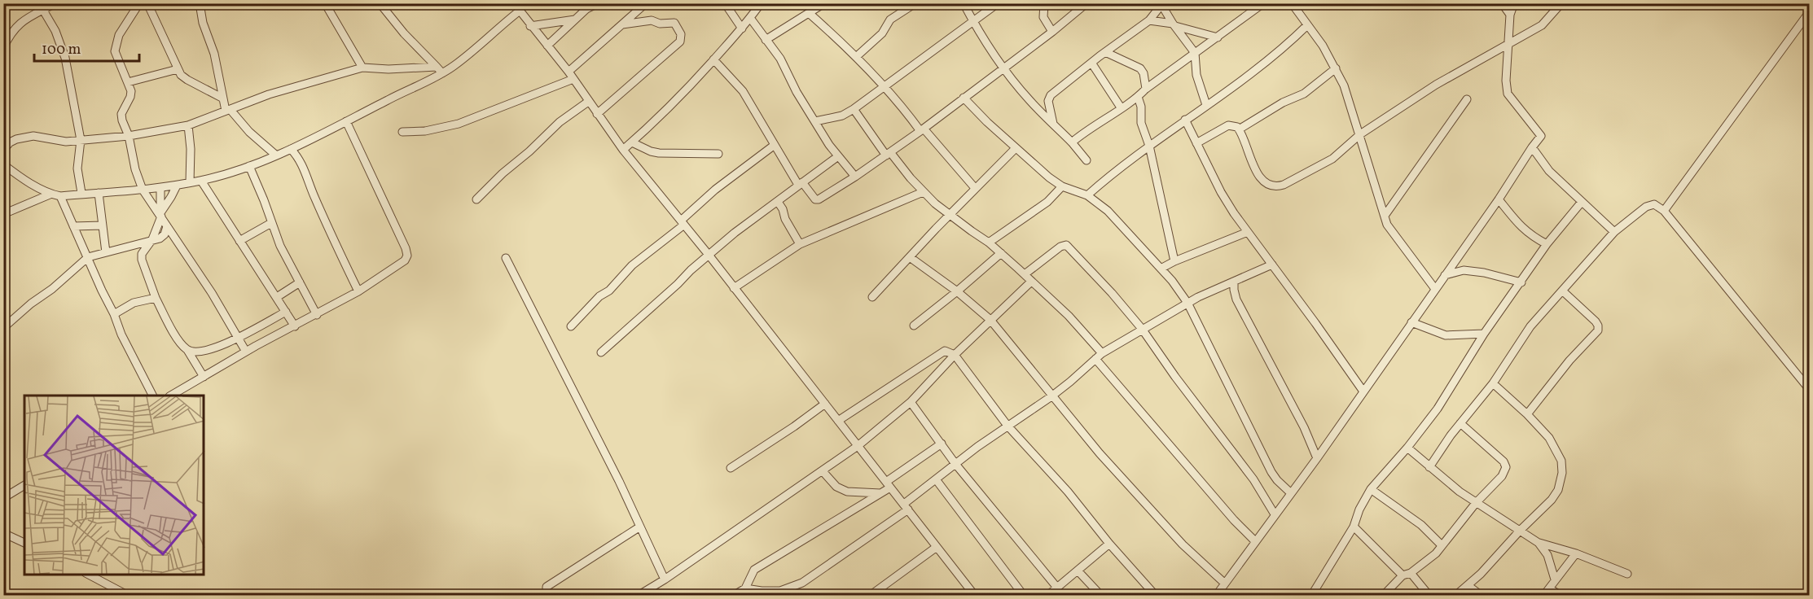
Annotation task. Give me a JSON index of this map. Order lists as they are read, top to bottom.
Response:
{
  "scale_bar": "100 m"
}
